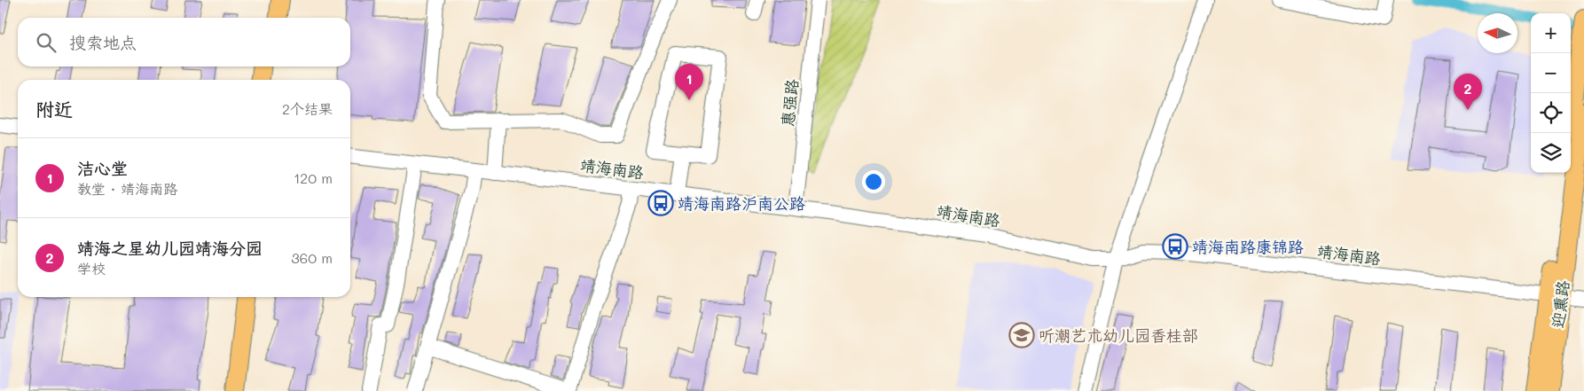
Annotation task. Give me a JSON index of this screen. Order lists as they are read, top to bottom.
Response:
{
  "streets": {
    "main road": ["迎熏路"],
    "street": ["惠强路", "靖海南路"]
  },
  "crossings": [
    ["惠强路", "靖海南路"],
    ["靖海南路", "迎熏路"]
  ],
  "places": {
    "bus stop": ["靖海南路沪南公路", "靖海南路康锦路"],
    "school or university": ["听潮艺术幼儿园香桂部"]
  },
  "north": "left",
  "page": {
    "map_buttons": ["+", "−"],
    "search": "搜索地点",
    "pins": ["1", "2"],
    "heading": ["附近", "2个结果"],
    "list": [
      {
        "mark": "1",
        "name": "洁心堂",
        "note": "教堂 · 靖海南路",
        "value": "120 m"
      },
      {
        "mark": "2",
        "name": "靖海之星幼儿园靖海分园",
        "note": "学校",
        "value": "360 m"
      }
    ]
  }
}
